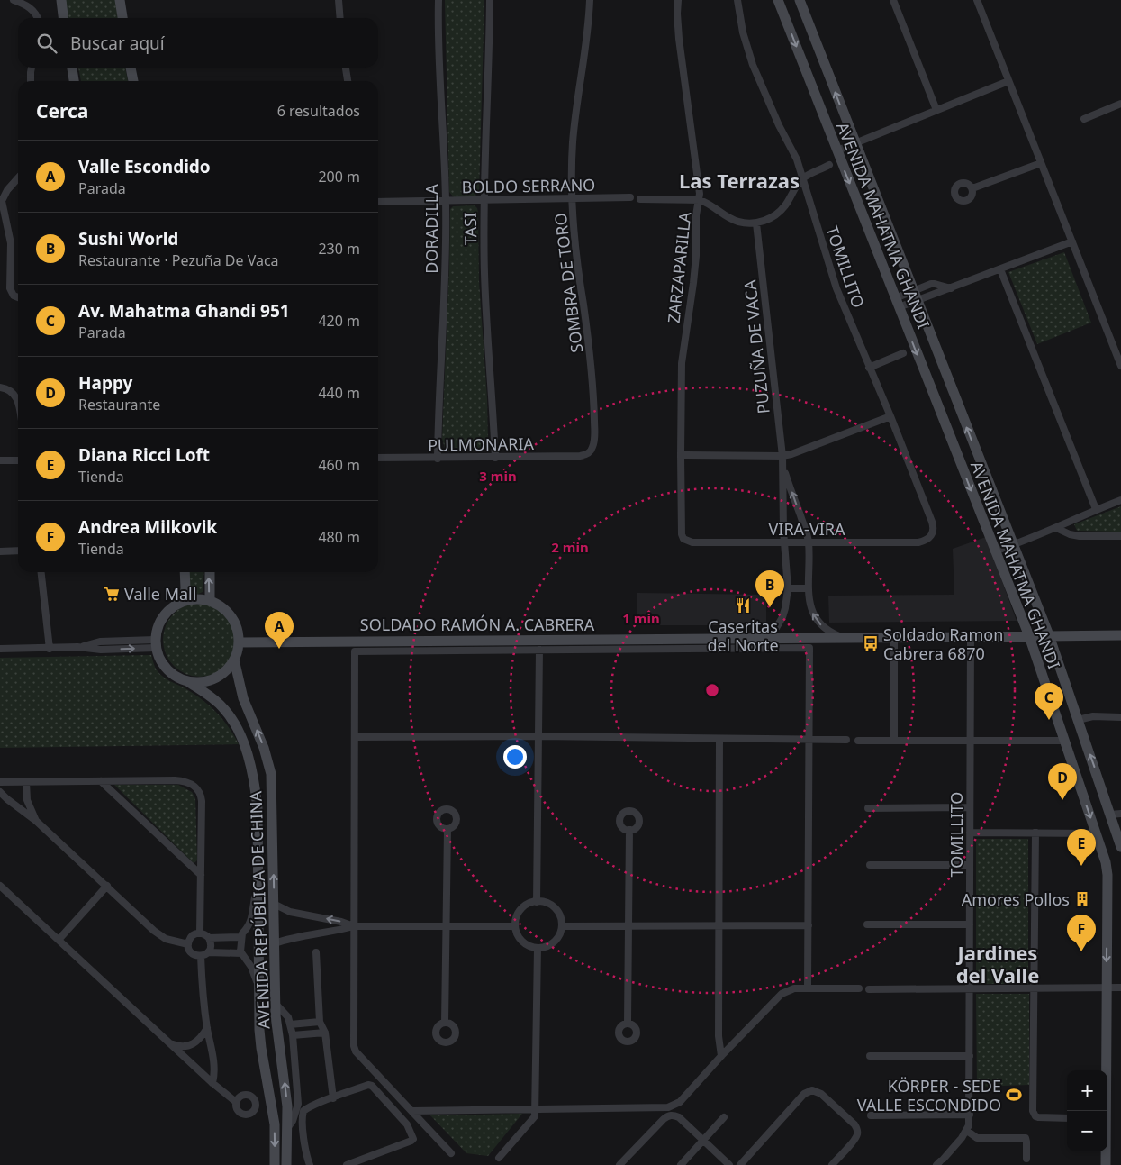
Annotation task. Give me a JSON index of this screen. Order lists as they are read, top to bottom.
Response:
{
  "streets": {
    "main road": ["AVENIDA MAHATMA GHANDI", "SOLDADO RAMÓN A. CABRERA", "AVENIDA REPÚBLICA DE CHINA"],
    "street": [
      "BOLDO SERRANO",
      "DORADILLA",
      "TASI",
      "TOMILLITO",
      "ZARZAPARILLA",
      "SOMBRA DE TORO",
      "PUZUÑA DE VACA",
      "PULMONARIA",
      "VIRA-VIRA"
    ]
  },
  "crossings": [
    ["BOLDO SERRANO", "DORADILLA"],
    ["BOLDO SERRANO", "TASI"],
    ["BOLDO SERRANO", "SOMBRA DE TORO"],
    ["AVENIDA MAHATMA GHANDI", "SOLDADO RAMÓN A. CABRERA"],
    ["DORADILLA", "PULMONARIA"],
    ["TASI", "PULMONARIA"],
    ["TOMILLITO", "VIRA-VIRA"],
    ["TOMILLITO", "SOLDADO RAMÓN A. CABRERA"],
    ["ZARZAPARILLA", "VIRA-VIRA"],
    ["SOMBRA DE TORO", "PULMONARIA"],
    ["SOLDADO RAMÓN A. CABRERA", "AVENIDA REPÚBLICA DE CHINA"]
  ],
  "districts": ["Las Terrazas", "Jardines del Valle"],
  "places": {
    "supermarket": ["Valle Mall"],
    "restaurant": ["Caseritas del Norte"],
    "bus stop": ["Soldado Ramon Cabrera 6870"],
    "building": ["Amores Pollos"],
    "sports": ["KÖRPER - SEDE VALLE ESCONDIDO"]
  },
  "page": {
    "search": "Buscar aquí",
    "heading": ["Cerca", "6 resultados"],
    "list": [
      {
        "mark": "A",
        "name": "Valle Escondido",
        "note": "Parada",
        "value": "200 m"
      },
      {
        "mark": "B",
        "name": "Sushi World",
        "note": "Restaurante · Pezuña De Vaca",
        "value": "230 m"
      },
      {
        "mark": "C",
        "name": "Av. Mahatma Ghandi 951",
        "note": "Parada",
        "value": "420 m"
      },
      {
        "mark": "D",
        "name": "Happy",
        "note": "Restaurante",
        "value": "440 m"
      },
      {
        "mark": "E",
        "name": "Diana Ricci Loft",
        "note": "Tienda",
        "value": "460 m"
      },
      {
        "mark": "F",
        "name": "Andrea Milkovik",
        "note": "Tienda",
        "value": "480 m"
      }
    ],
    "pins": [
      "B",
      "A",
      "C",
      "D",
      "E",
      "F"
    ],
    "map_buttons": ["+", "−"]
  },
  "rings": ["3 min", "2 min", "1 min"]
}
